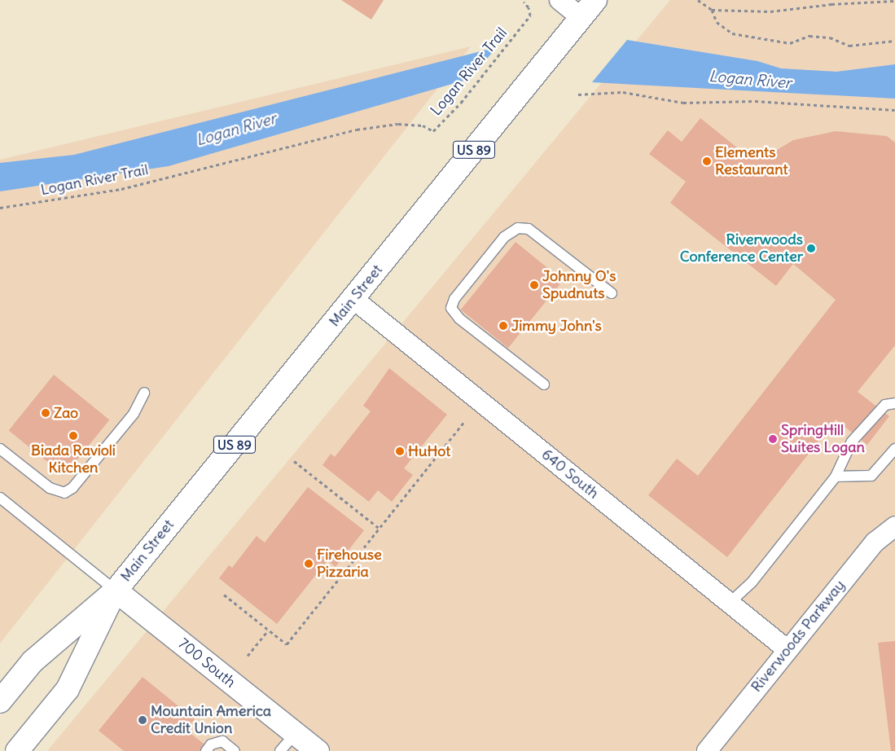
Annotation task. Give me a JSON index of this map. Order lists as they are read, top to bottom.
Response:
{
  "streets": {
    "main road": ["US 89", "Main Street", "700 South"],
    "street": ["640 South", "Riverwoods Parkway"],
    "path": ["Logan River Trail"]
  },
  "crossings": [
    ["Main Street", "640 South"],
    ["Main Street", "700 South"],
    ["640 South", "Riverwoods Parkway"]
  ],
  "water": ["Logan River"],
  "places": [
    "Elements Restaurant",
    "Riverwoods Conference Center",
    "Johnny O's Spudnuts",
    "Jimmy John's",
    "Zao",
    "Biada Ravioli Kitchen",
    "SpringHill Suites Logan",
    "HuHot",
    "Firehouse Pizzaria",
    "Mountain America Credit Union"
  ]
}
